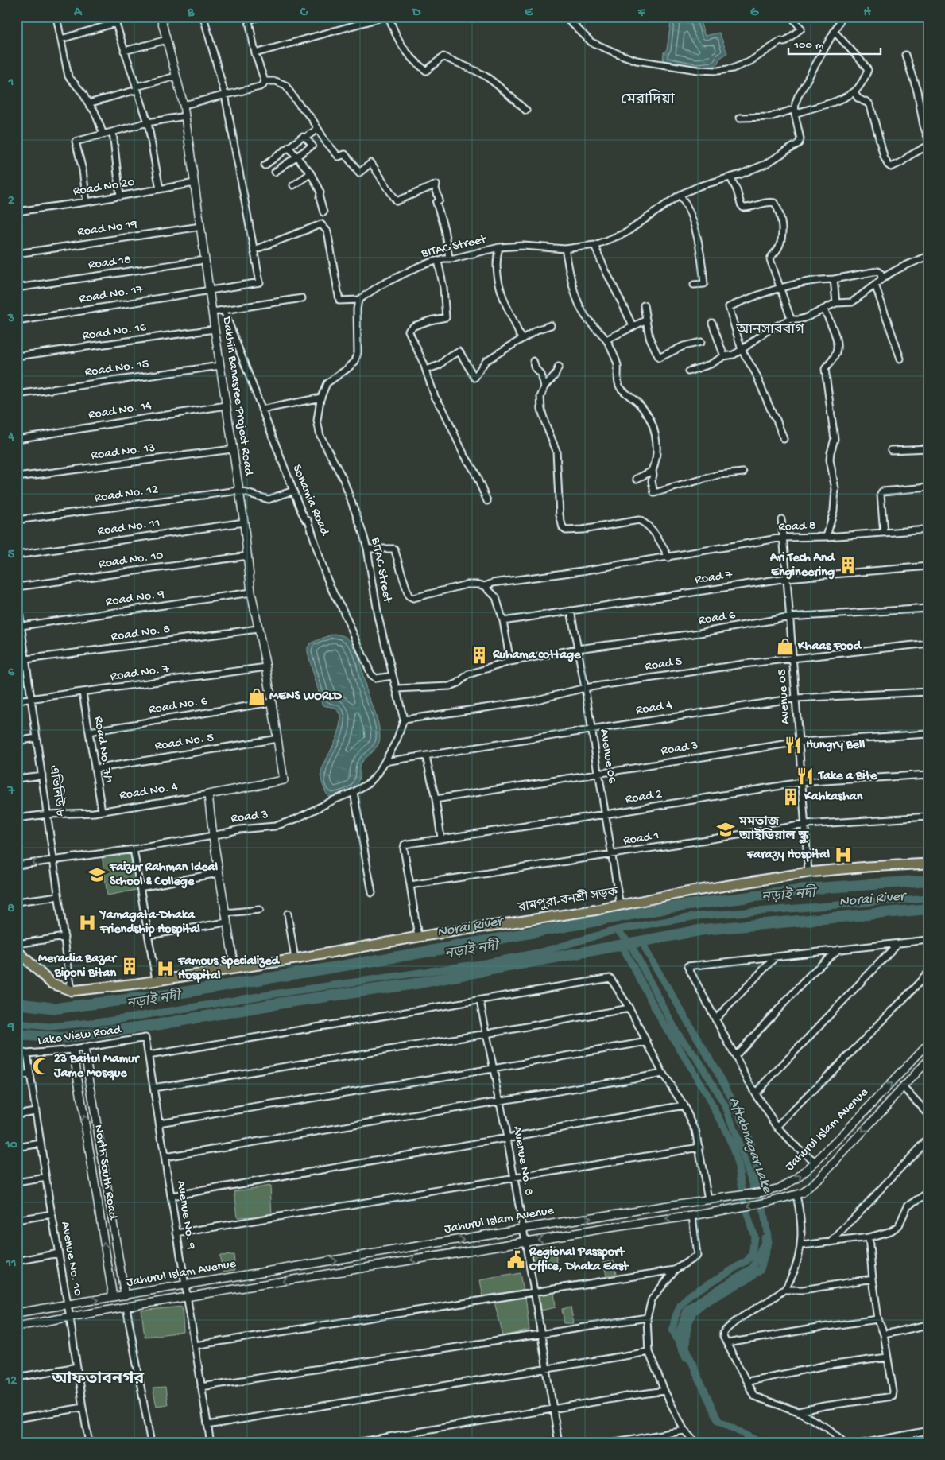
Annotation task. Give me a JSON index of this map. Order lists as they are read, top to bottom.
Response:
{
  "streets": {
    "main road": ["রামপুরা-বনশ্রী সড়ক"],
    "street": [
      "Road No 20",
      "Road No 19",
      "BITAC Street",
      "Road 18",
      "Road No. 17",
      "Road No. 16",
      "Road No. 15",
      "Dakhin Banasree Project Road",
      "Road No. 14",
      "Road No. 13",
      "Road No. 12",
      "Sonamia Road",
      "Road 8",
      "Road No. 11",
      "Road No. 10",
      "Road 7",
      "Road No. 9",
      "Road 6",
      "Road No. 8",
      "Road 5",
      "Road No. 7",
      "Avenue 05",
      "Road No. 6",
      "Road 4",
      "Road No. 5",
      "Road 3",
      "Road No. 7/1",
      "Avenue 06",
      "এভিনিউ ৮",
      "Road No. 4",
      "Road 2",
      "Road 1",
      "Lake View Road",
      "Jahurul Islam Avenue",
      "Avenue No. 8",
      "North South Road",
      "Avenue No. 9",
      "Avenue No. 10"
    ]
  },
  "crossings": [
    ["Road No 20", "Dakhin Banasree Project Road"],
    ["Road No 19", "Dakhin Banasree Project Road"],
    ["BITAC Street", "Sonamia Road"],
    ["BITAC Street", "Road 6"],
    ["BITAC Street", "Road 5"],
    ["BITAC Street", "Road 3"],
    ["Road 18", "Dakhin Banasree Project Road"],
    ["Road No. 17", "Dakhin Banasree Project Road"],
    ["Road No. 16", "Dakhin Banasree Project Road"],
    ["Road No. 15", "Dakhin Banasree Project Road"],
    ["Dakhin Banasree Project Road", "Road No. 14"],
    ["Dakhin Banasree Project Road", "Road No. 13"],
    ["Dakhin Banasree Project Road", "Road No. 12"],
    ["Dakhin Banasree Project Road", "Road No. 11"],
    ["Dakhin Banasree Project Road", "Road No. 10"],
    ["Dakhin Banasree Project Road", "Road No. 9"],
    ["Dakhin Banasree Project Road", "Road No. 8"],
    ["Dakhin Banasree Project Road", "Road No. 7"],
    ["Dakhin Banasree Project Road", "Road No. 6"],
    ["Dakhin Banasree Project Road", "Road No. 5"],
    ["Dakhin Banasree Project Road", "Road No. 4"],
    ["Road 8", "Avenue 05"],
    ["Road 7", "Avenue 05"],
    ["Road 7", "Avenue 06"],
    ["Road No. 9", "এভিনিউ ৮"],
    ["Road 6", "Avenue 05"],
    ["Road 6", "Avenue 06"],
    ["Road No. 8", "এভিনিউ ৮"],
    ["Road 5", "Avenue 05"],
    ["Road 5", "Road 3"],
    ["Road 5", "Avenue 06"],
    ["Road No. 7", "Road No. 7/1"],
    ["Road No. 7", "এভিনিউ ৮"],
    ["Avenue 05", "Road 4"],
    ["Avenue 05", "Road 3"],
    ["Avenue 05", "Road 2"],
    ["Avenue 05", "Road 1"],
    ["Avenue 05", "রামপুরা-বনশ্রী সড়ক"],
    ["Road No. 6", "Road No. 7/1"],
    ["Road 4", "Road 3"],
    ["Road 4", "Avenue 06"],
    ["Road No. 5", "Road No. 7/1"],
    ["Road 3", "Avenue 06"],
    ["Road 3", "এভিনিউ ৮"],
    ["Road No. 7/1", "Road No. 4"],
    ["Avenue 06", "Road 2"],
    ["Avenue 06", "Road 1"],
    ["Avenue 06", "রামপুরা-বনশ্রী সড়ক"],
    ["এভিনিউ ৮", "Road No. 4"],
    ["এভিনিউ ৮", "রামপুরা-বনশ্রী সড়ক"],
    ["Road 2", "Road 1"],
    ["Lake View Road", "North South Road"],
    ["Lake View Road", "Avenue No. 9"],
    ["Lake View Road", "Avenue No. 10"],
    ["Jahurul Islam Avenue", "Avenue No. 8"],
    ["Jahurul Islam Avenue", "North South Road"],
    ["Jahurul Islam Avenue", "Avenue No. 9"],
    ["Jahurul Islam Avenue", "Avenue No. 10"]
  ],
  "districts": ["মেরাদিয়া", "আনসারবাগ", "আফতাবনগর"],
  "water": ["নড়াই নদী", "Norai River", "Aftabnagar Lake"],
  "places": {
    "building": [
      "Ari Tech And Engineering",
      "Ruhama cottage",
      "Kahkashan",
      "Meradia Bazar Biponi Bitan"
    ],
    "shop": ["Khaas Food", "MENS WORLD"],
    "restaurant": ["Hungry Bell", "Take a Bite"],
    "school or university": ["মমতাজ আইডিয়াল স্কুল", "Faizur Rahman Ideal School & College"],
    "hospital": ["Farazy Hospital", "Yamagata-Dhaka Friendship Hospital", "Famous Specialized Hospital"],
    "mosque": ["23 Baitul Mamur Jame Mosque"],
    "public building": ["Regional Passport Office, Dhaka East"]
  },
  "scale_bar": "100 m",
  "grid": {
    "columns": [
      "A",
      "B",
      "C",
      "D",
      "E",
      "F",
      "G",
      "H"
    ],
    "rows": [
      "1",
      "2",
      "3",
      "4",
      "5",
      "6",
      "7",
      "8",
      "9",
      "10",
      "11",
      "12"
    ]
  }
}
